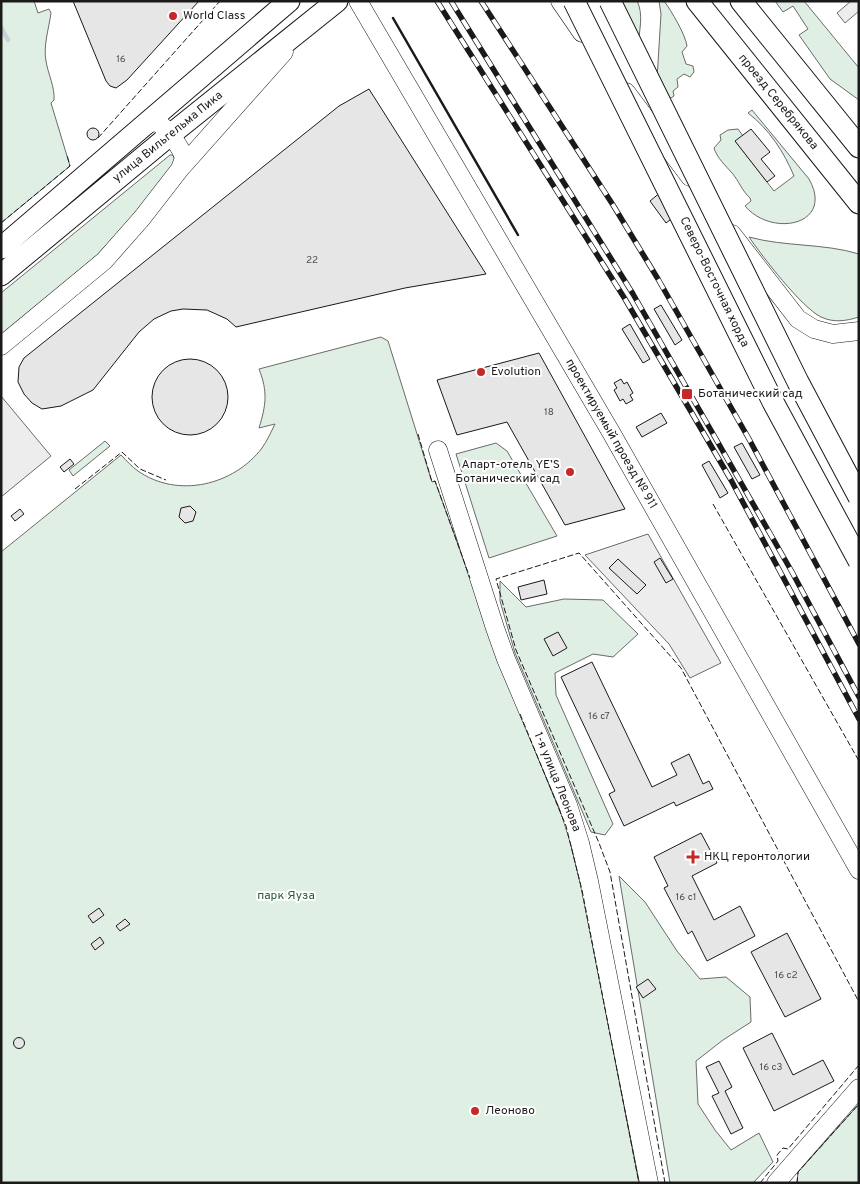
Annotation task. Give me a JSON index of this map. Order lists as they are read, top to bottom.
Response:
{
  "streets": {
    "main road": ["проезд Серебрякова", "улица Вильгельма Пика", "Северо-Восточная хорда"],
    "street": ["проектируемый проезд № 911", "1-я улица Леонова"]
  },
  "parks": ["парк Яуза"],
  "places": {
    "other": [
      "World Class",
      "Evolution",
      "Апарт-отель YE’S Ботанический сад",
      "Леоново"
    ],
    "transit": ["Ботанический сад"],
    "health": ["НКЦ геронтологии"]
  },
  "house_numbers": [
    "16",
    "22",
    "18",
    "16 с7",
    "16 с1",
    "16 с2",
    "16 с3"
  ]
}
